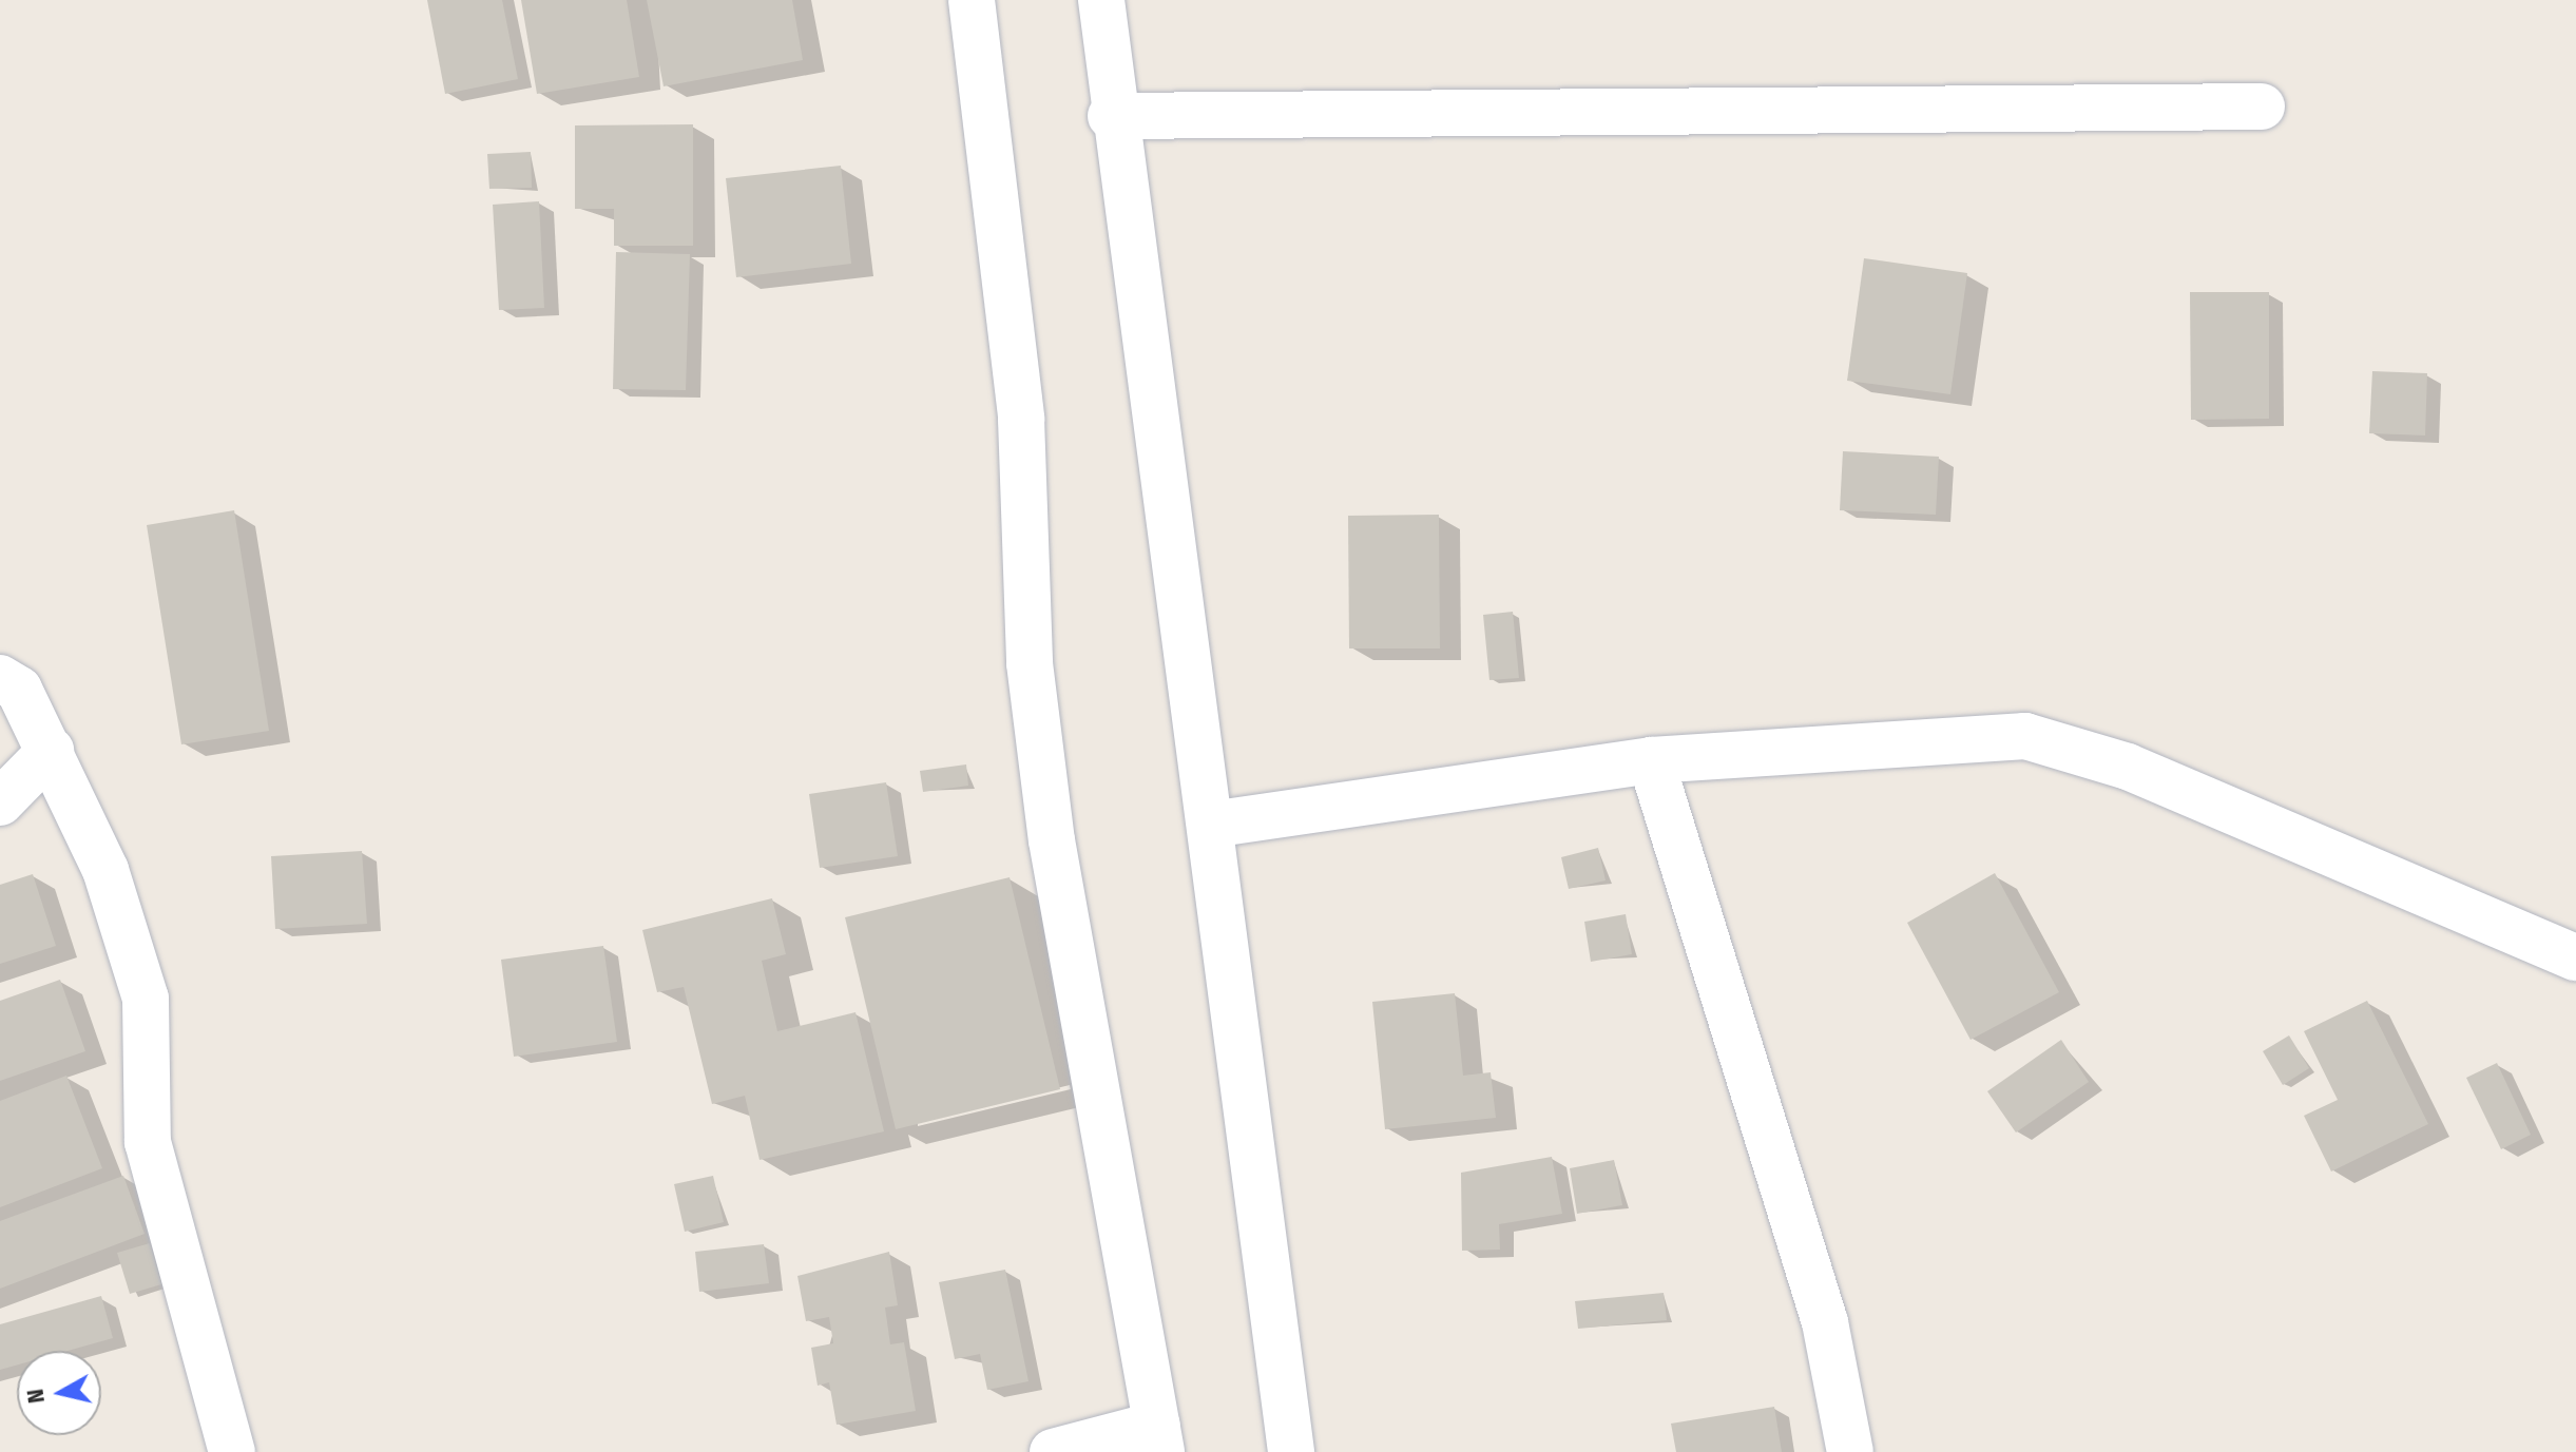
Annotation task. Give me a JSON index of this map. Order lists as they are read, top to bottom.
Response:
{
  "north": "left"
}
